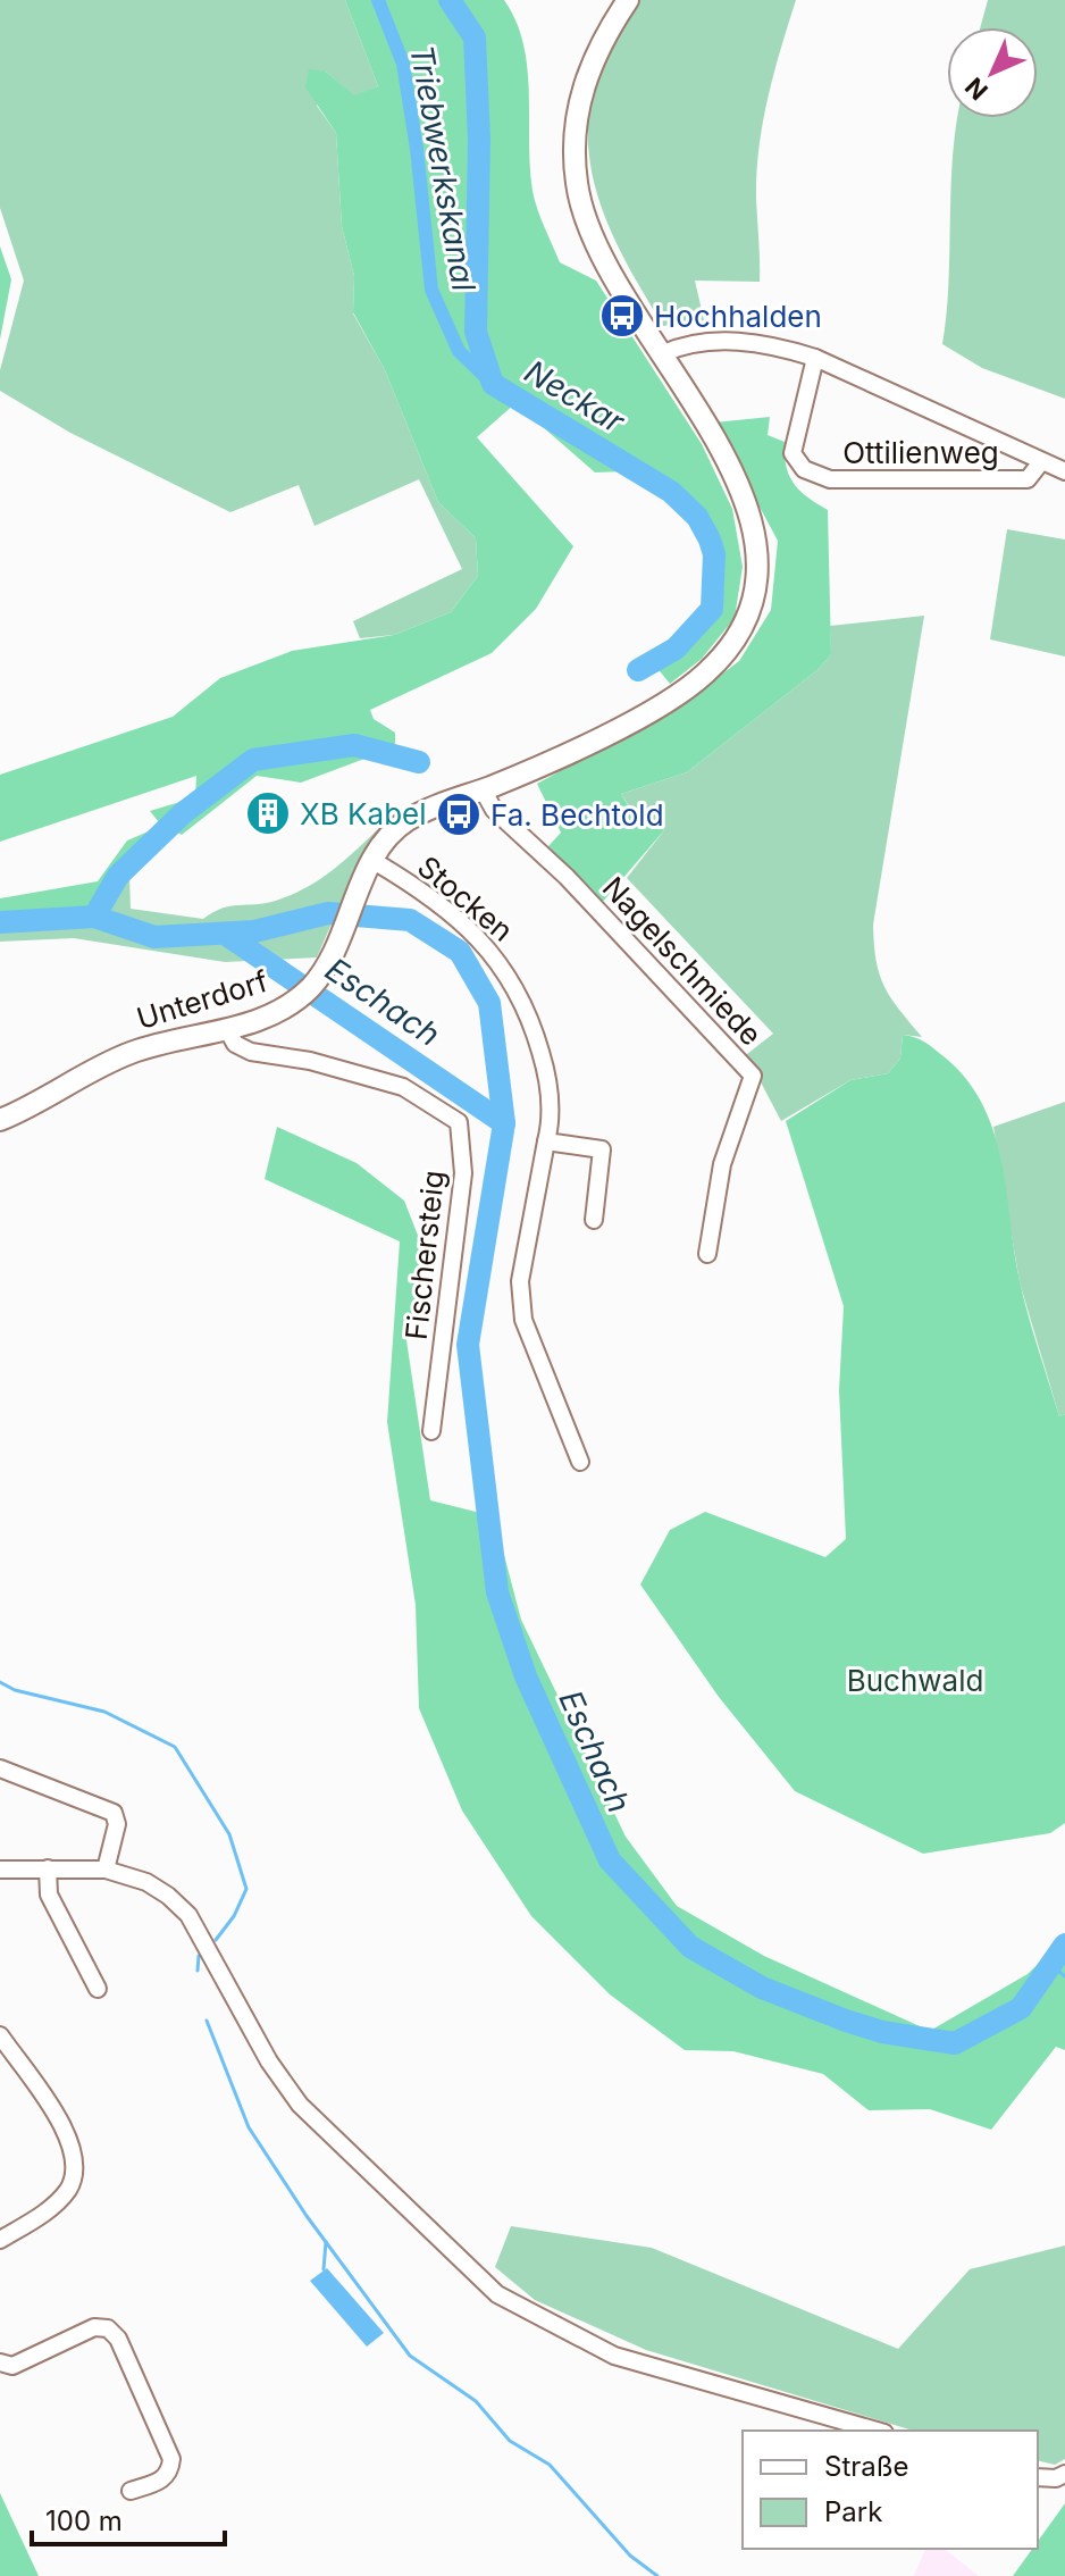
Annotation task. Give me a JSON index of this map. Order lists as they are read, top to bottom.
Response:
{
  "streets": {
    "street": [
      "Ottilienweg",
      "Stocken",
      "Nagelschmiede",
      "Unterdorf",
      "Fischersteig"
    ]
  },
  "crossings": [
    ["Stocken", "Unterdorf"],
    ["Nagelschmiede", "Unterdorf"],
    ["Unterdorf", "Fischersteig"]
  ],
  "water": ["Triebwerkskanal", "Neckar", "Eschach"],
  "parks": ["Buchwald"],
  "places": {
    "bus stop": ["Hochhalden", "Fa. Bechtold"],
    "building": ["XB Kabel"]
  },
  "legend": ["Straße", "Park"],
  "scale_bar": "100 m",
  "north": "bottom left"
}
